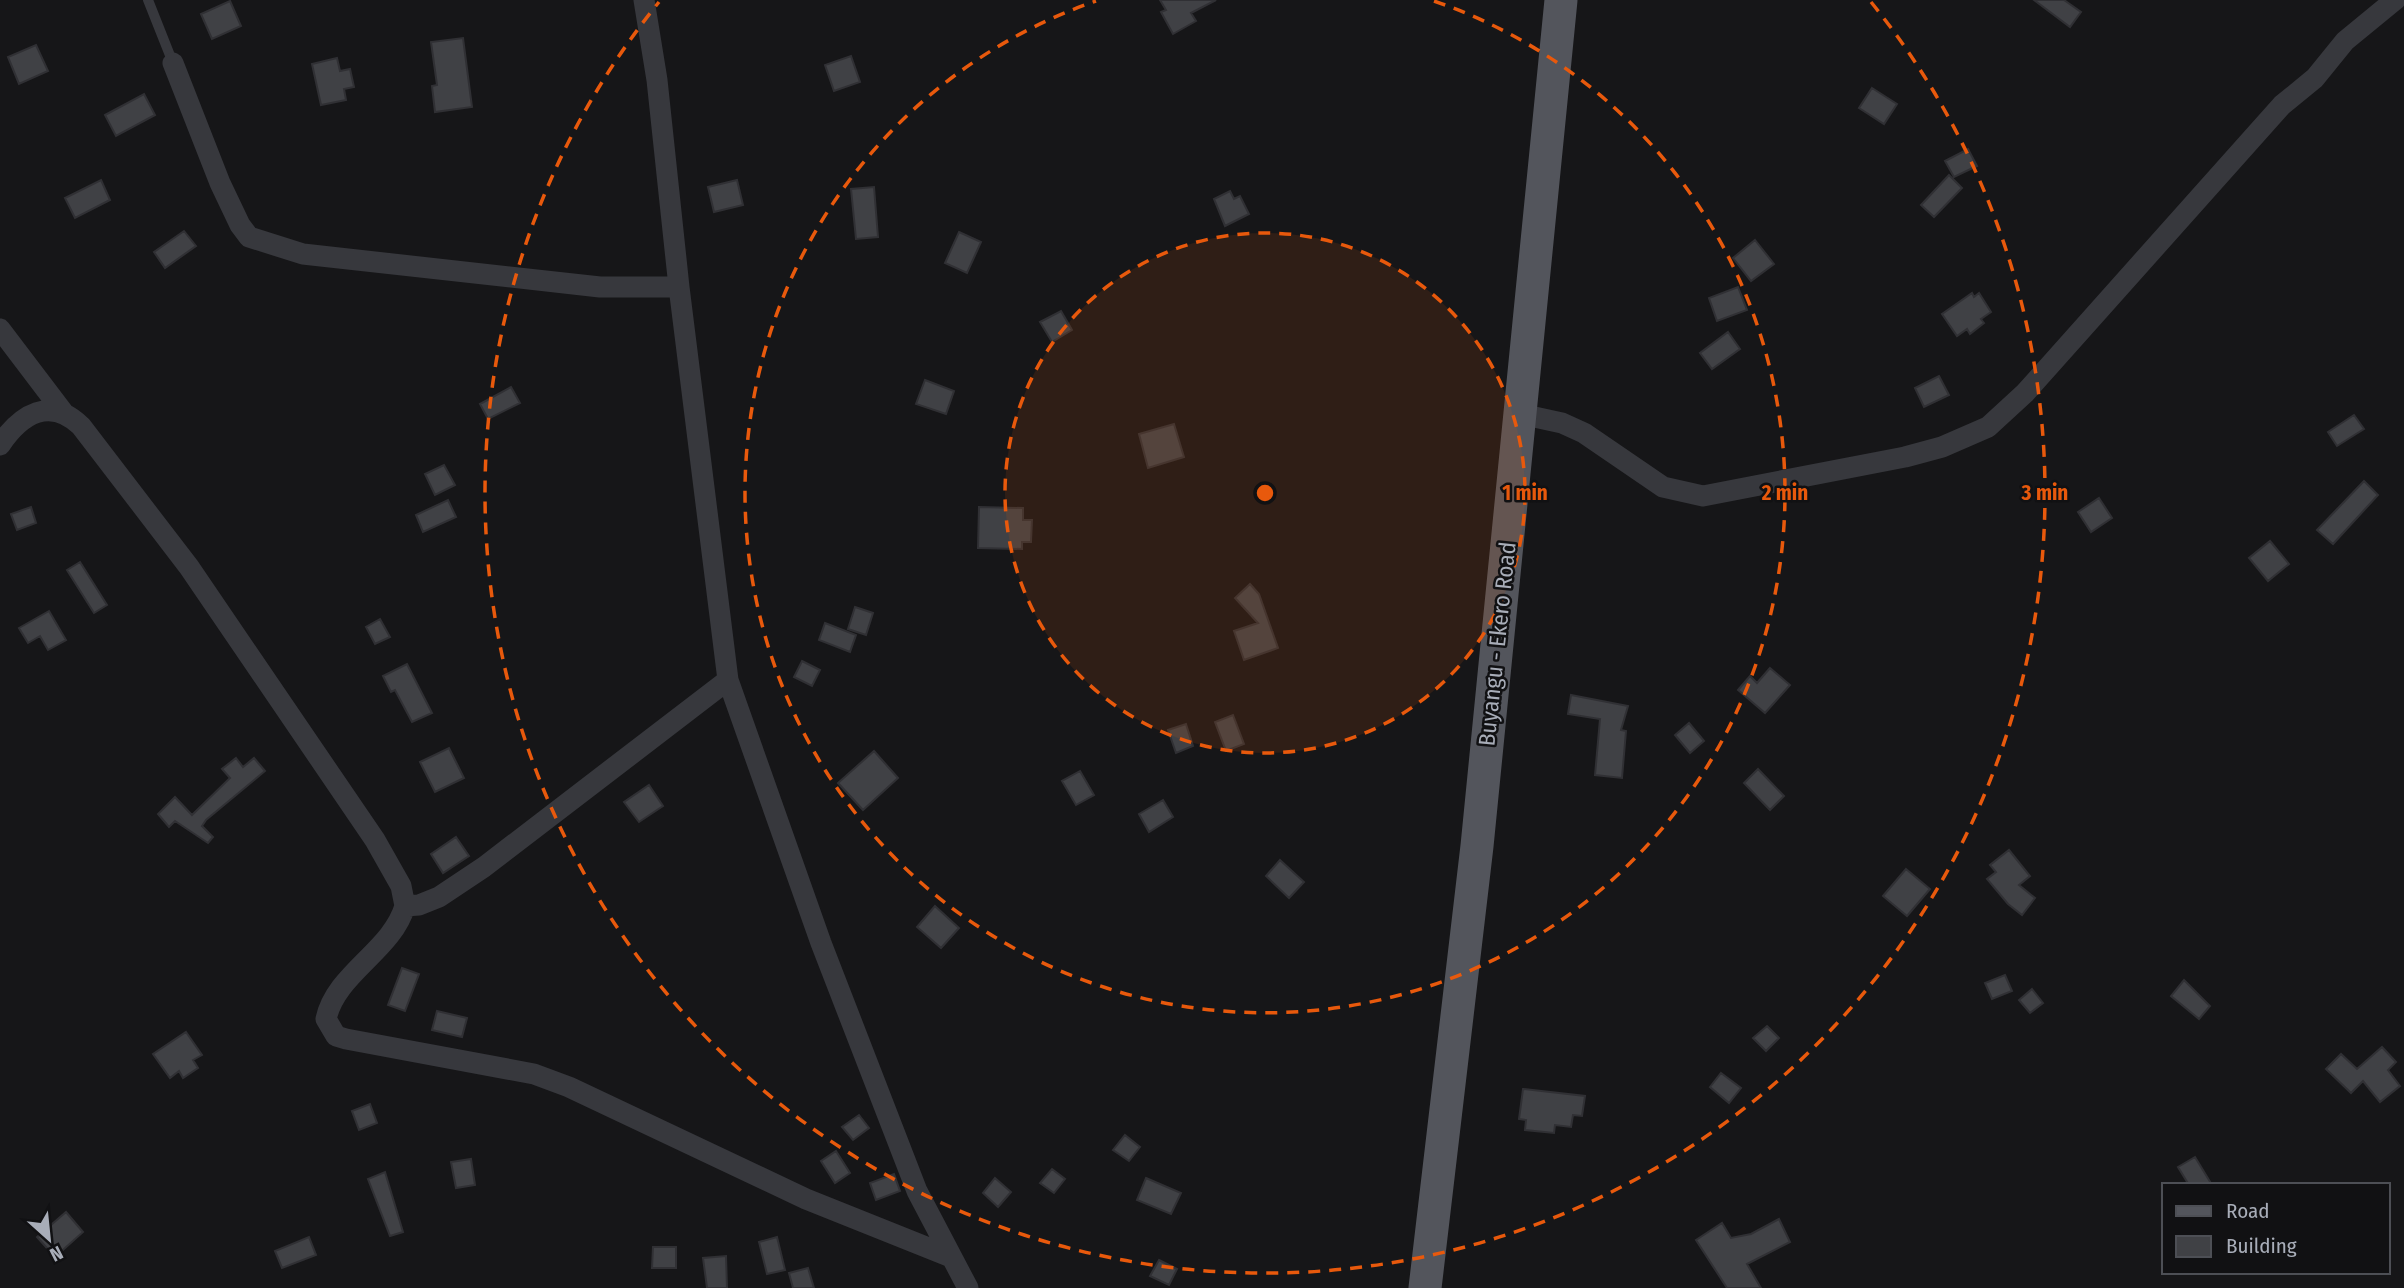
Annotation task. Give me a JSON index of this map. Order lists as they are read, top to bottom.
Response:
{
  "streets": {
    "main road": ["Buyangu - Ekero Road"]
  },
  "legend": ["Road", "Building"],
  "north": "bottom right",
  "rings": ["1 min", "2 min", "3 min"]
}
